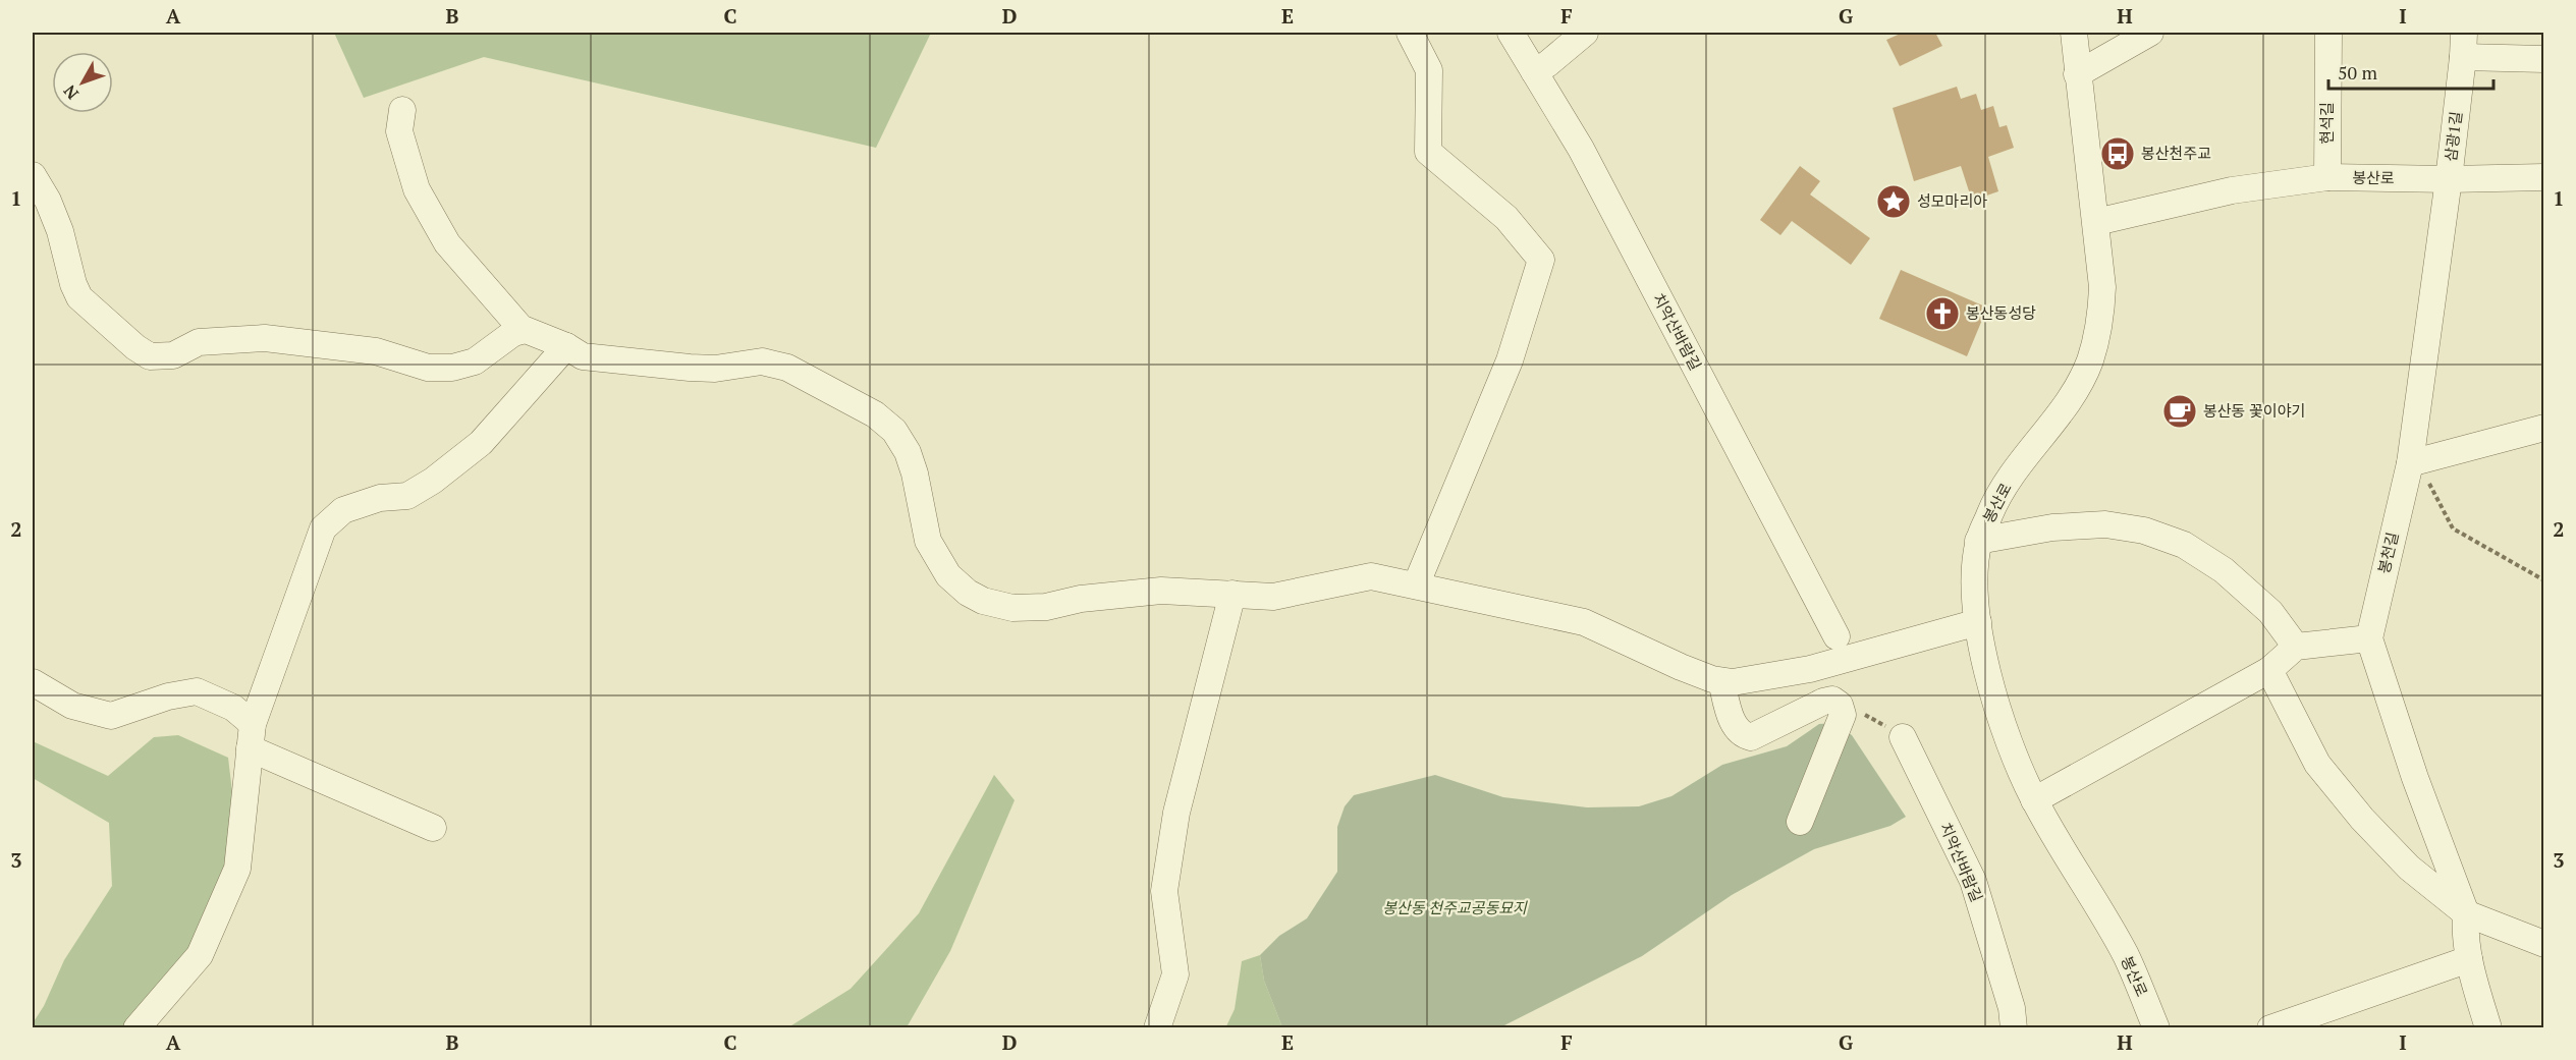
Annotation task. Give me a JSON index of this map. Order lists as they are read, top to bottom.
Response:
{
  "streets": {
    "street": [
      "현석길",
      "삼광1길",
      "봉산로",
      "치악산바람길",
      "봉천길"
    ]
  },
  "crossings": [
    ["현석길", "봉산로"],
    ["삼광1길", "봉산로"],
    ["삼광1길", "봉천길"],
    ["봉산로", "봉천길"]
  ],
  "parks": ["봉산동 천주교공동묘지"],
  "places": {
    "bus stop": ["봉산천주교"],
    "place": ["성모마리아"],
    "church": ["봉산동성당"],
    "cafe": ["봉산동 꽃이야기"]
  },
  "scale_bar": "50 m",
  "north": "bottom left",
  "grid": {
    "columns": [
      "A",
      "B",
      "C",
      "D",
      "E",
      "F",
      "G",
      "H",
      "I"
    ],
    "rows": ["1", "2", "3"]
  }
}
